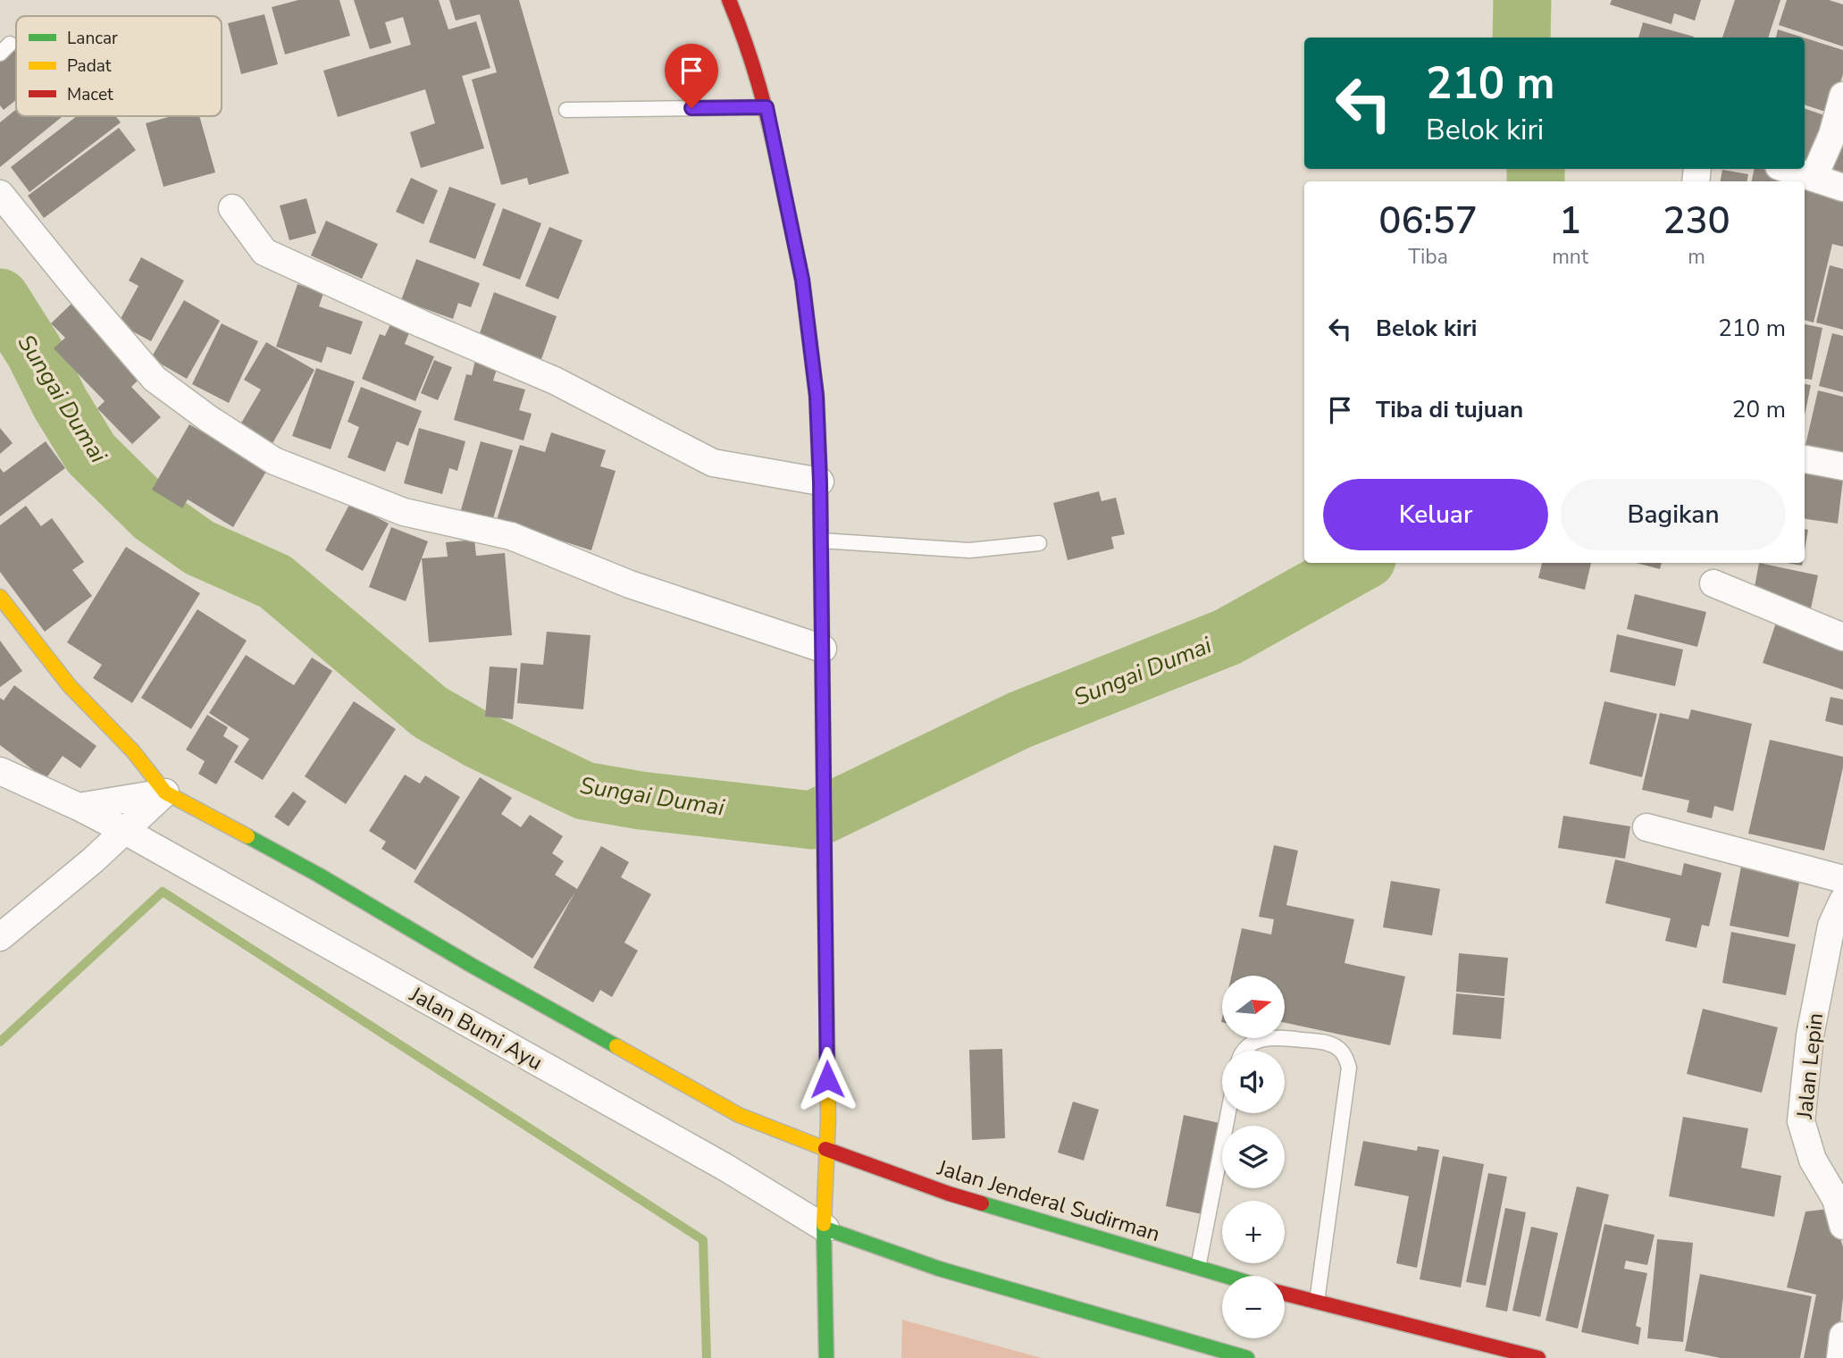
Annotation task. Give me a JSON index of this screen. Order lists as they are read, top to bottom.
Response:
{
  "streets": {
    "main road": ["Jalan Jenderal Sudirman"],
    "street": ["Jalan Bumi Ayu", "Jalan Lepin"]
  },
  "water": ["Sungai Dumai"],
  "legend": ["Lancar", "Padat", "Macet"],
  "north": "right",
  "page": {
    "turn": ["210 m", "Belok kiri"],
    "eta": [
      "06:57",
      "Tiba",
      "1",
      "mnt",
      "230",
      "m"
    ],
    "list": [
      {
        "name": "Belok kiri",
        "value": "210 m"
      },
      {
        "name": "Tiba di tujuan",
        "value": "20 m"
      }
    ],
    "buttons": ["Keluar", "Bagikan"],
    "map_buttons": ["+", "−"]
  }
}
